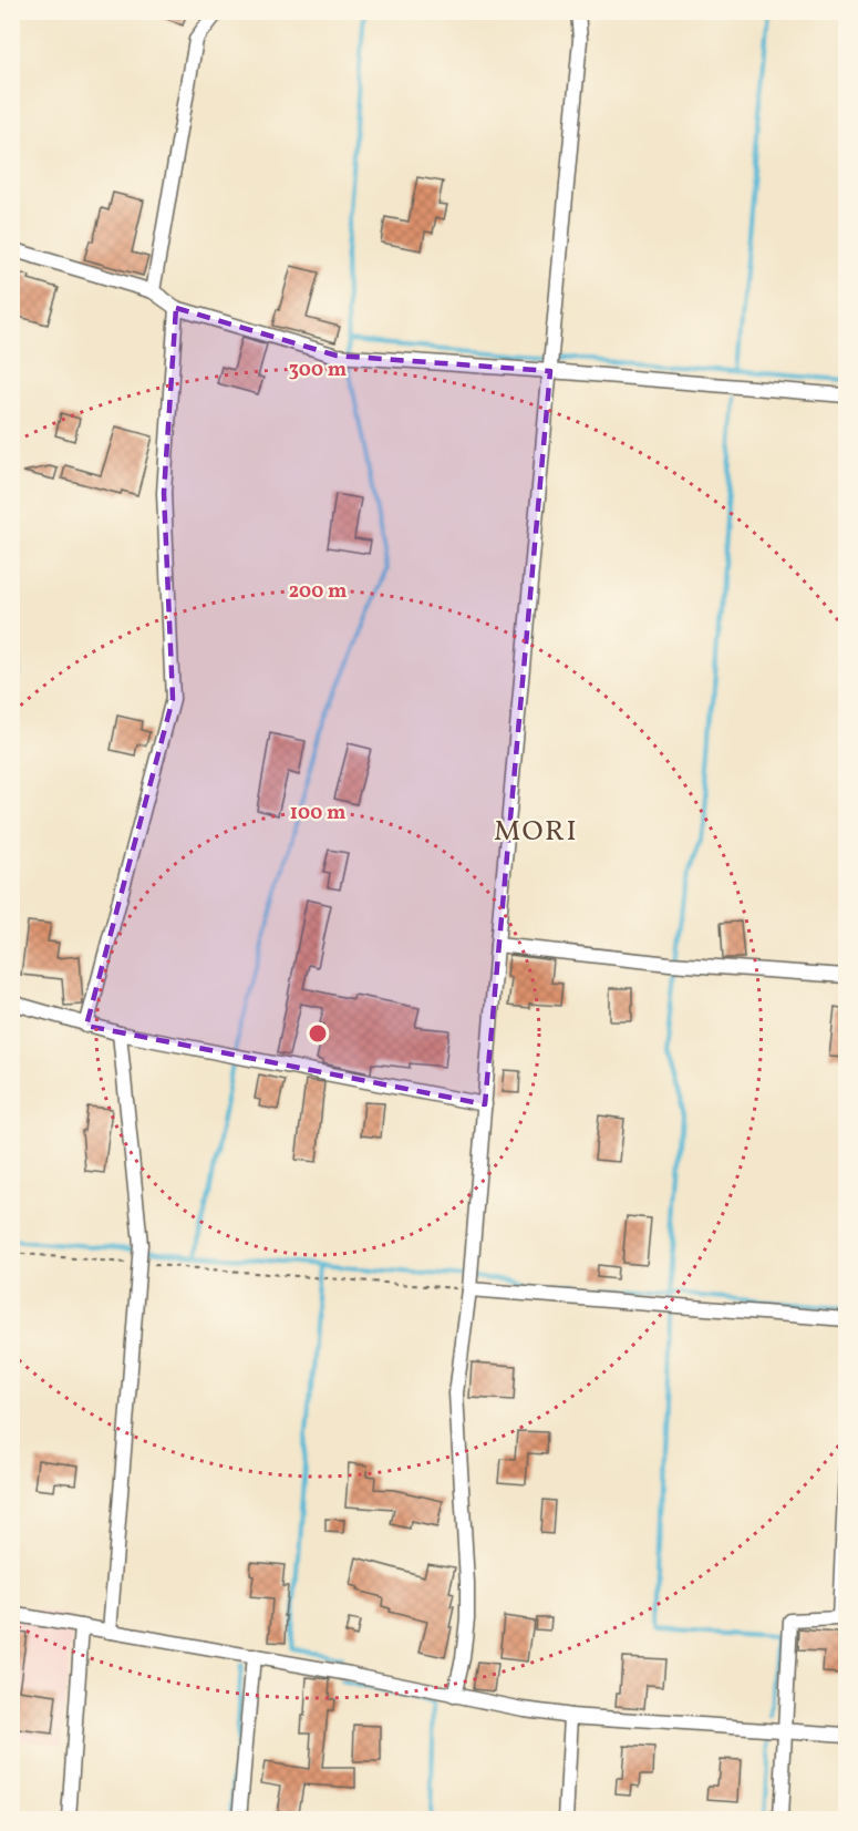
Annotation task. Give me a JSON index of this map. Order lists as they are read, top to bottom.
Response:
{
  "districts": ["MORI"],
  "rings": ["300 m", "200 m", "100 m"]
}
